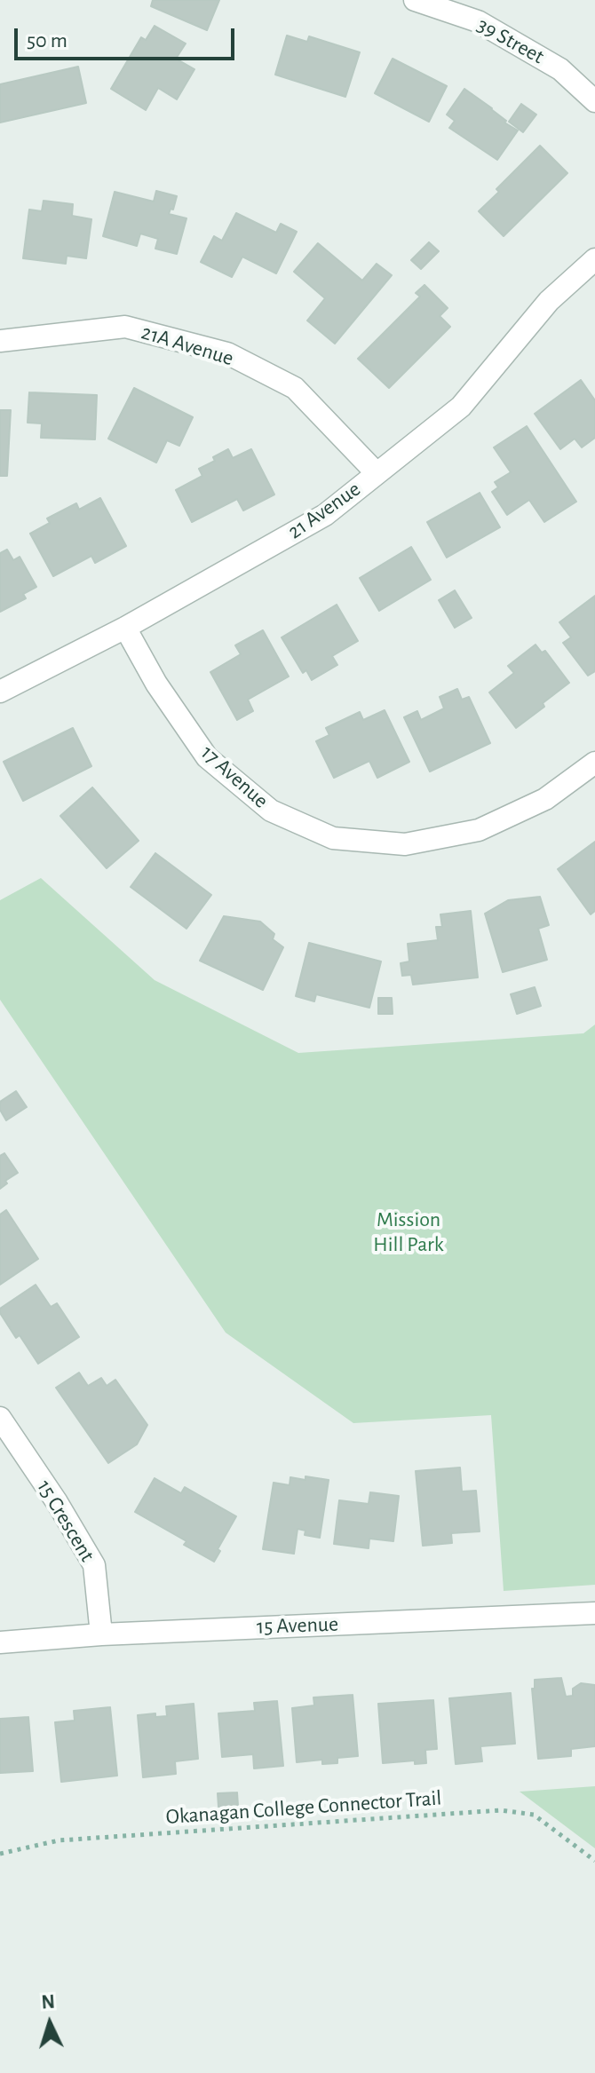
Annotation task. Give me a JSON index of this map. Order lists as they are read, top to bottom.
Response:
{
  "streets": {
    "street": [
      "39 Street",
      "21A Avenue",
      "21 Avenue",
      "17 Avenue",
      "15 Crescent",
      "15 Avenue"
    ],
    "path": ["Okanagan College Connector Trail"]
  },
  "crossings": [
    ["21A Avenue", "21 Avenue"],
    ["21 Avenue", "17 Avenue"],
    ["15 Crescent", "15 Avenue"]
  ],
  "parks": ["Mission Hill Park"],
  "scale_bar": "50 m",
  "north": "top"
}
